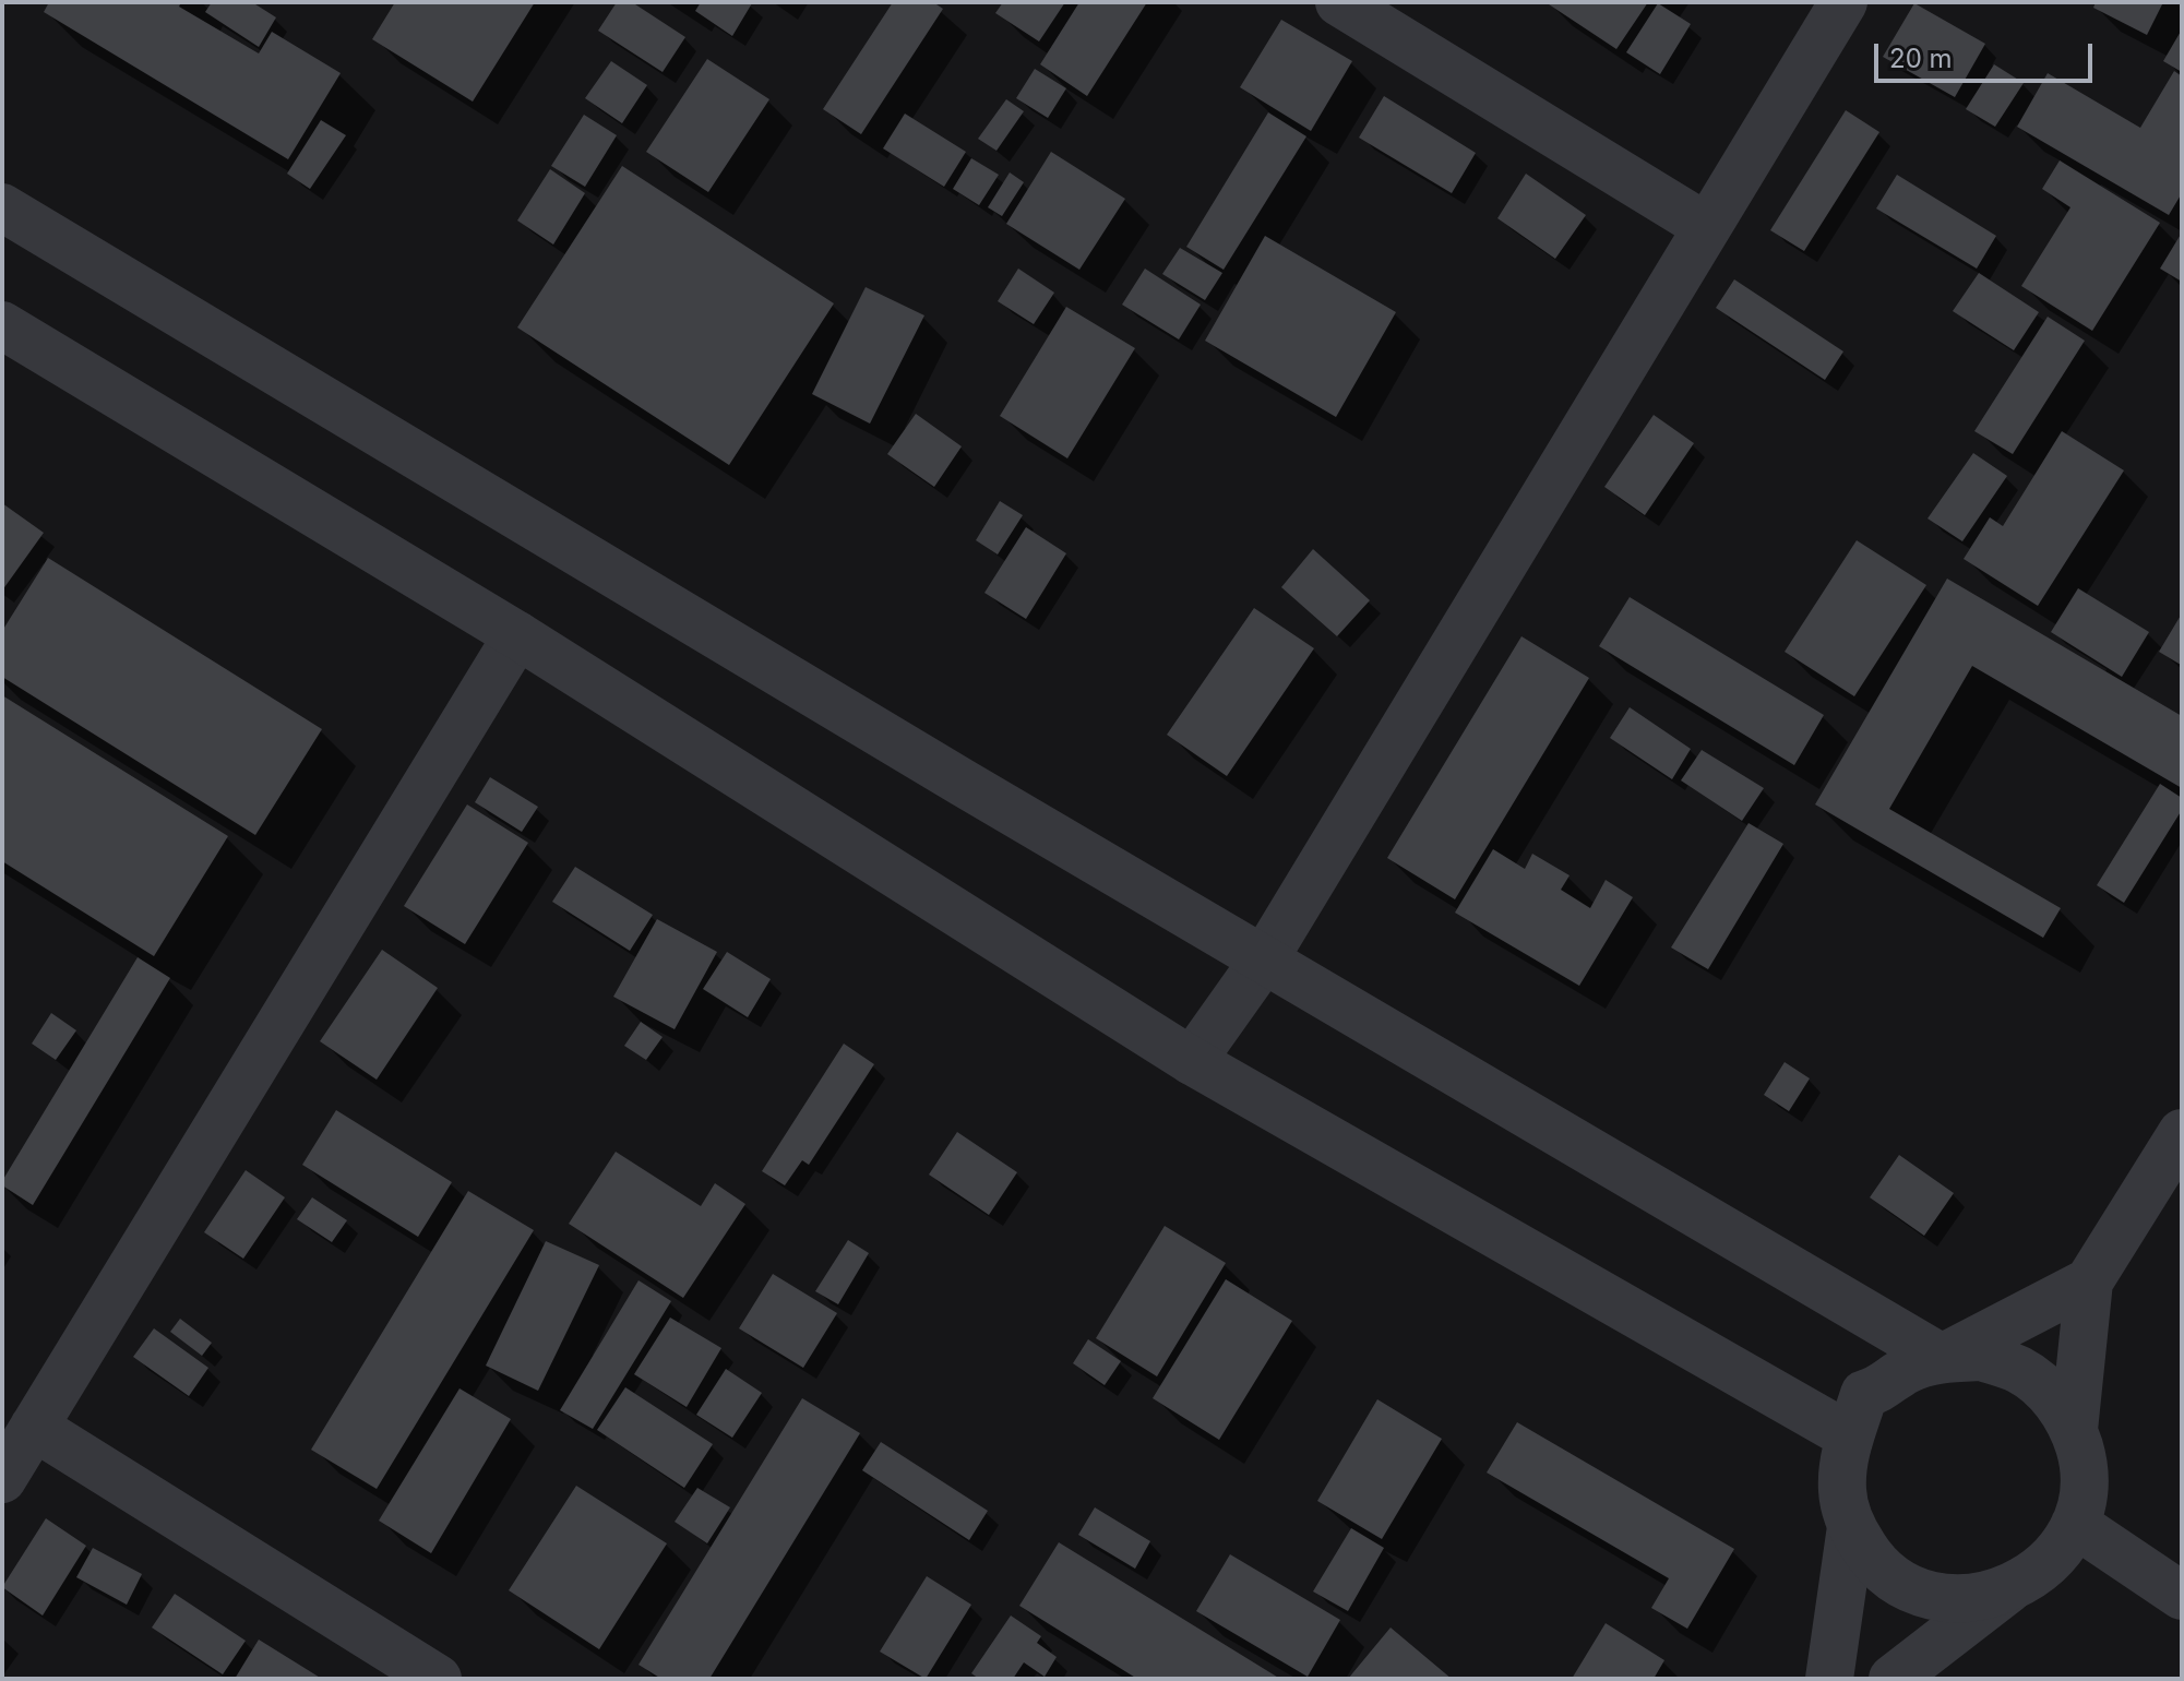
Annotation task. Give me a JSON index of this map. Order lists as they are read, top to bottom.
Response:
{
  "scale_bar": "20 m"
}
